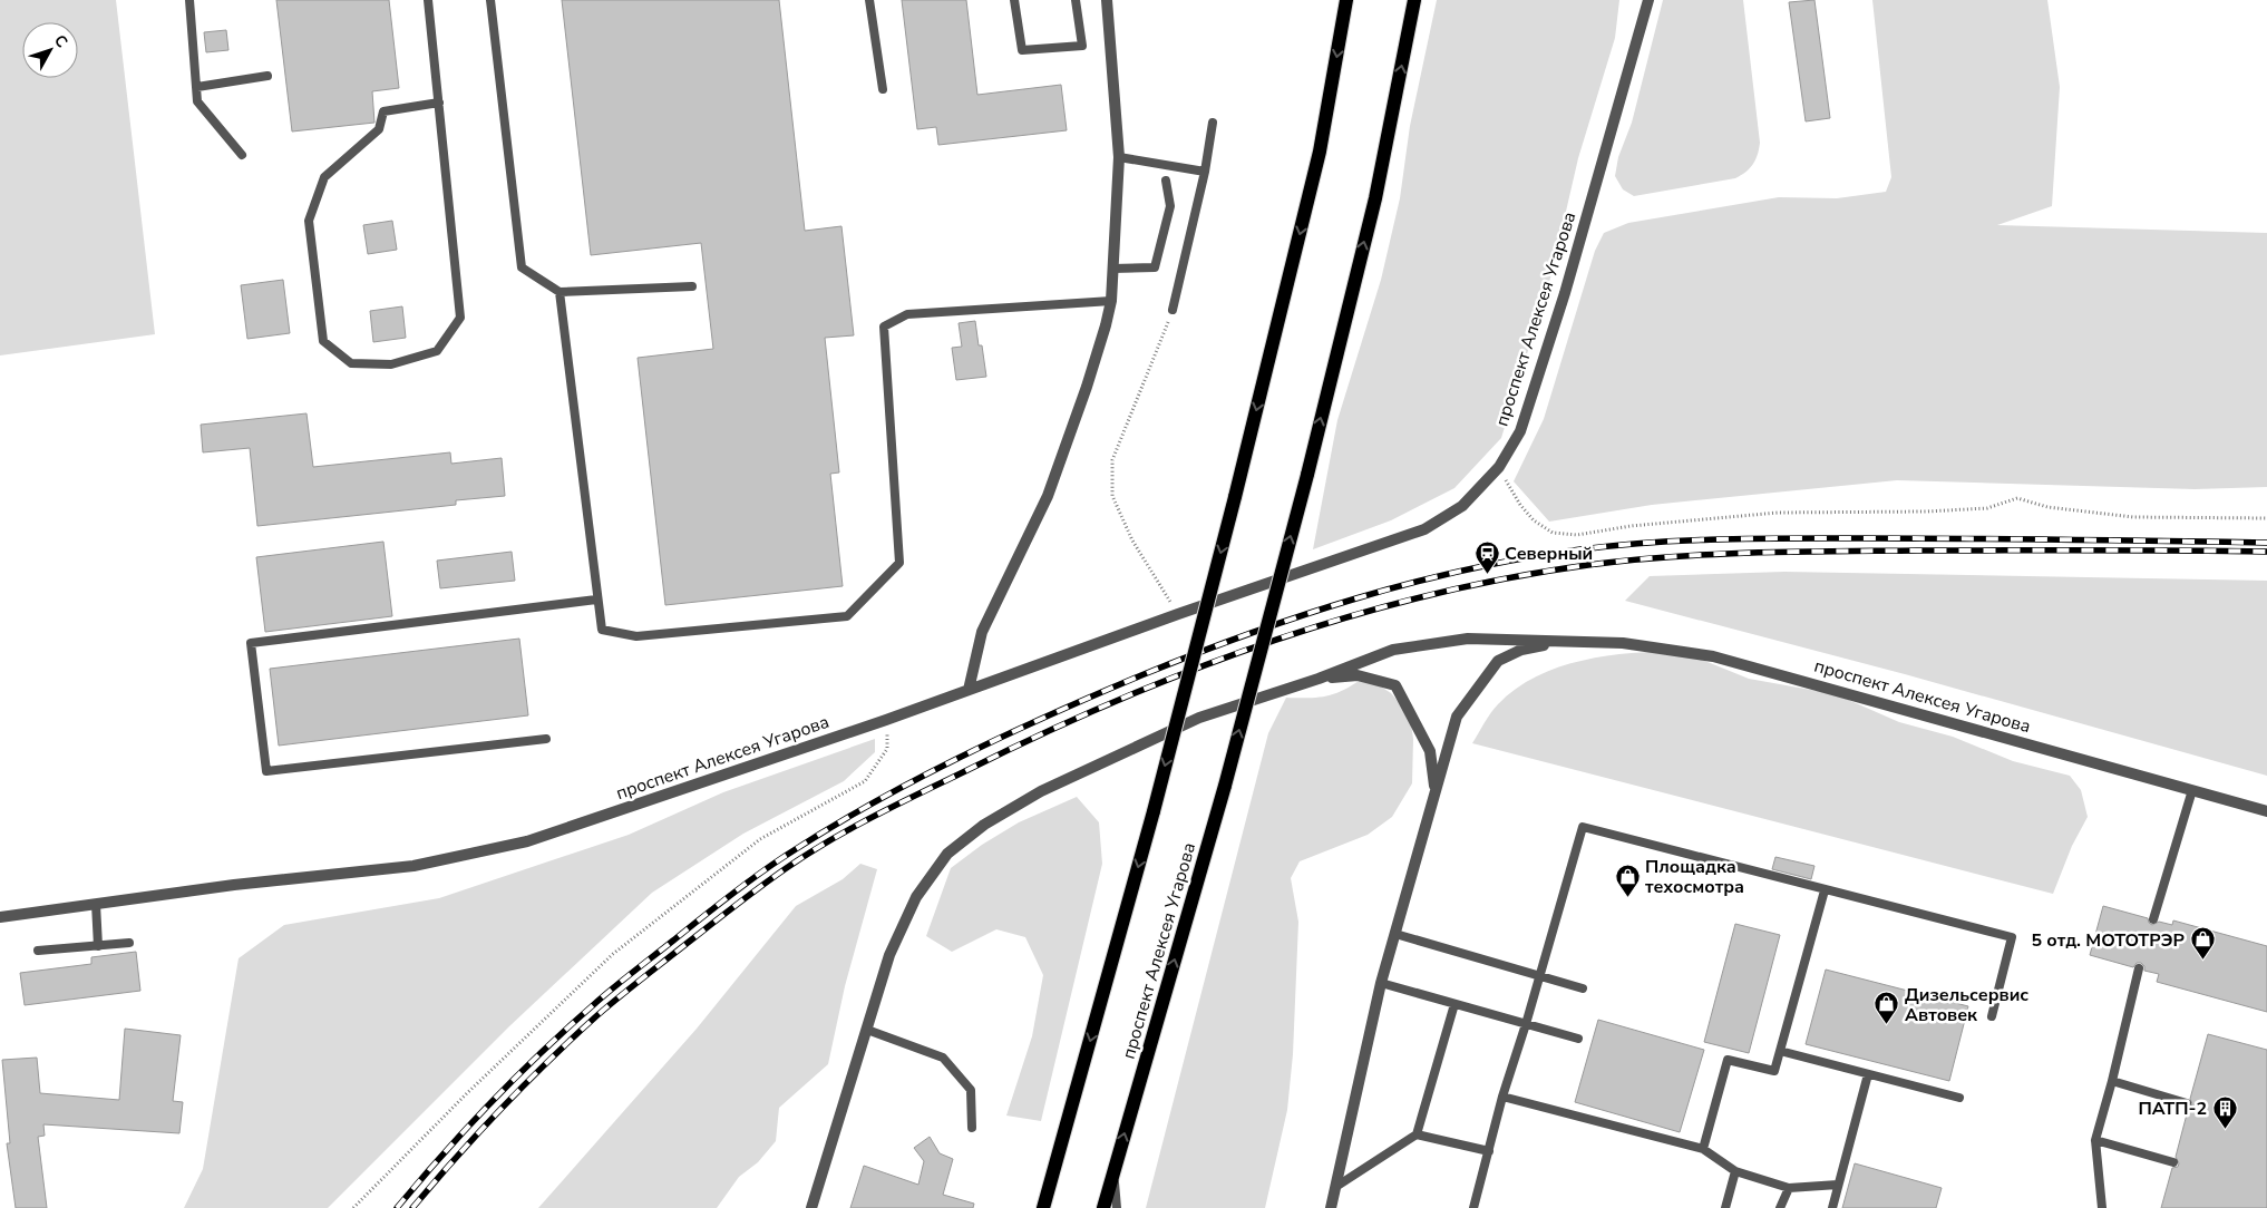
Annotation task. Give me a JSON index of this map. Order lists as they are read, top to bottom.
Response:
{
  "streets": {
    "main road": ["проспект Алексея Угарова"]
  },
  "places": {
    "station": ["Северный"],
    "shop": ["Площадка техосмотра", "5 отд. МОТОТРЭР", "Дизельсервис Автовек"],
    "building": ["ПАТП-2"]
  },
  "north": "top right"
}
